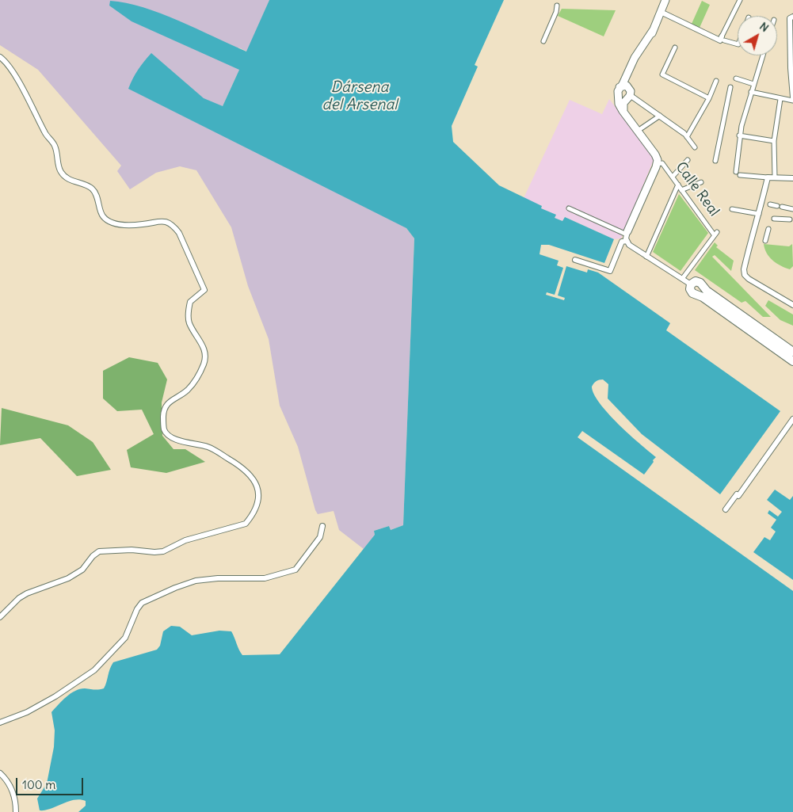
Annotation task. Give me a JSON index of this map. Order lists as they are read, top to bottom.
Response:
{
  "streets": {
    "street": ["Calle Real"]
  },
  "water": ["Dársena del Arsenal"],
  "scale_bar": "100 m",
  "north": "top right"
}
